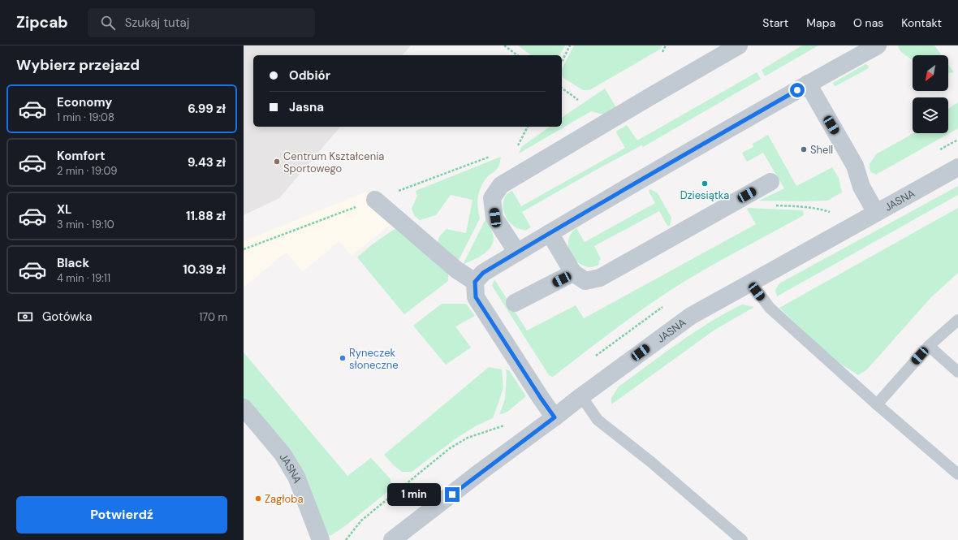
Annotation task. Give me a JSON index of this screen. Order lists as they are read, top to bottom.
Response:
{
  "streets": {
    "street": ["JASNA"]
  },
  "places": [
    "Shell",
    "Centrum Kształcenia Sportowego",
    "Dziesiątka",
    "Ryneczek słoneczne",
    "Zagłoba"
  ],
  "north": "bottom left",
  "page": {
    "header": "Zipcab",
    "search": "Szukaj tutaj",
    "nav": [
      "Start",
      "Mapa",
      "O nas",
      "Kontakt"
    ],
    "heading": "Wybierz przejazd",
    "banner": ["Odbiór", "Jasna"],
    "list": [
      {
        "name": "Economy",
        "note": "1 min · 19:08",
        "value": "6.99 zł"
      },
      {
        "name": "Komfort",
        "note": "2 min · 19:09",
        "value": "9.43 zł"
      },
      {
        "name": "XL",
        "note": "3 min · 19:10",
        "value": "11.88 zł"
      },
      {
        "name": "Black",
        "note": "4 min · 19:11",
        "value": "10.39 zł"
      }
    ],
    "pay": ["Gotówka", "170 m"],
    "bubble": "1 min",
    "buttons": "Potwierdź"
  }
}
